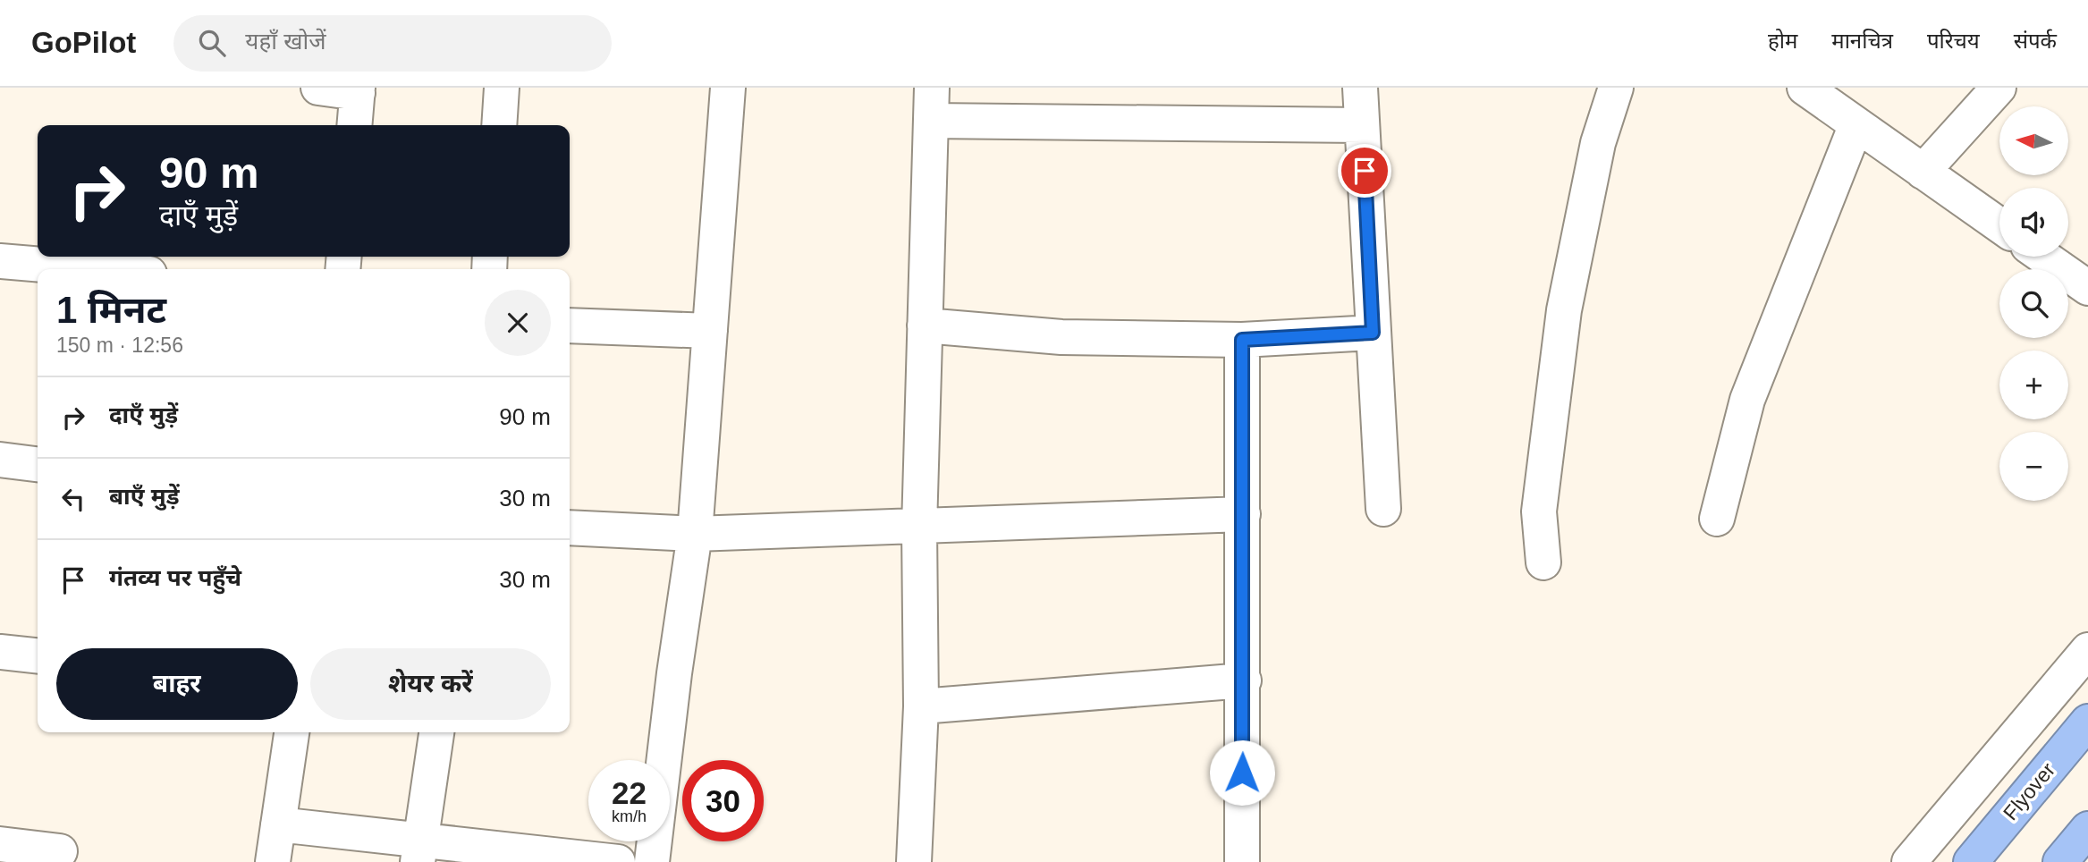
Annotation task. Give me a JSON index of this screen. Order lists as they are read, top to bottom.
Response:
{
  "streets": {
    "highway": ["Flyover"]
  },
  "north": "left",
  "page": {
    "header": "GoPilot",
    "search": "यहाँ खोजें",
    "nav": [
      "होम",
      "मानचित्र",
      "परिचय",
      "संपर्क"
    ],
    "map_buttons": ["+", "−"],
    "turn": ["90 m", "दाएँ मुड़ें"],
    "heading": ["1 मिनट", "150 m · 12:56"],
    "list": [
      {
        "name": "दाएँ मुड़ें",
        "value": "90 m"
      },
      {
        "name": "बाएँ मुड़ें",
        "value": "30 m"
      },
      {
        "name": "गंतव्य पर पहुँचे",
        "value": "30 m"
      }
    ],
    "buttons": ["बाहर", "शेयर करें"],
    "speed": "22 km/h",
    "limit": "30"
  }
}
